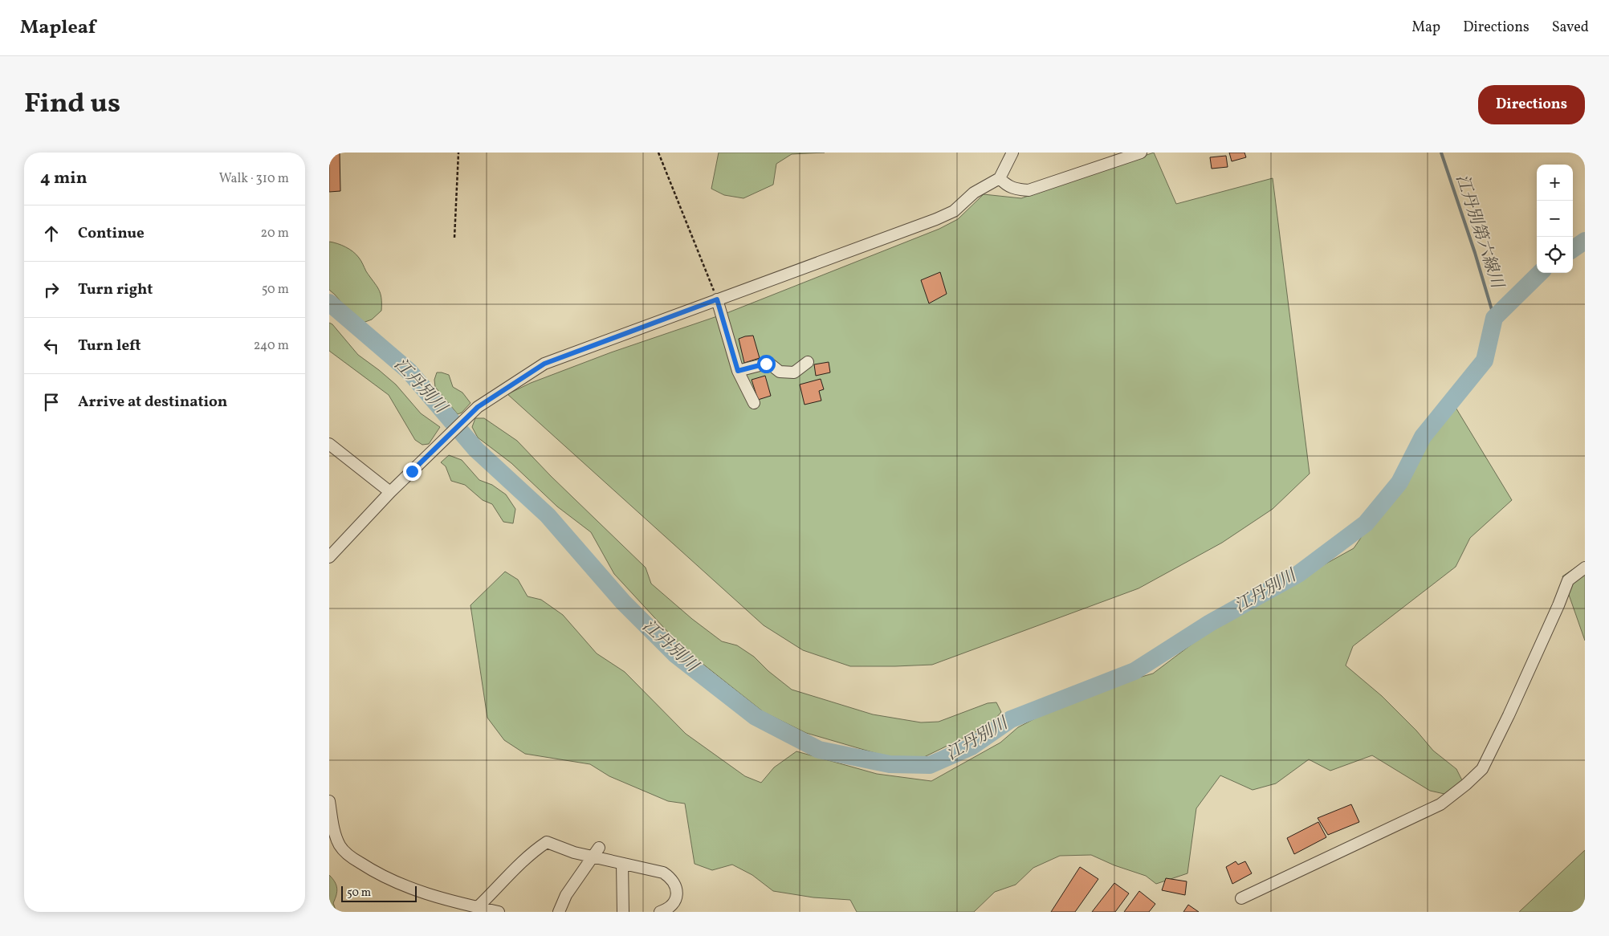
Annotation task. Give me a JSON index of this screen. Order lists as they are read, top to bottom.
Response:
{
  "water": ["江丹別第六線川", "江丹別川"],
  "scale_bar": "50 m",
  "page": {
    "header": "Mapleaf",
    "nav": ["Map", "Directions", "Saved"],
    "title": "Find us",
    "buttons": "Directions",
    "heading": ["4 min", "Walk · 310 m"],
    "map_buttons": ["+", "−"],
    "list": [
      ["Continue", "20 m"],
      ["Turn right", "50 m"],
      ["Turn left", "240 m"],
      "Arrive at destination"
    ],
    "scale": "50 m"
  }
}
